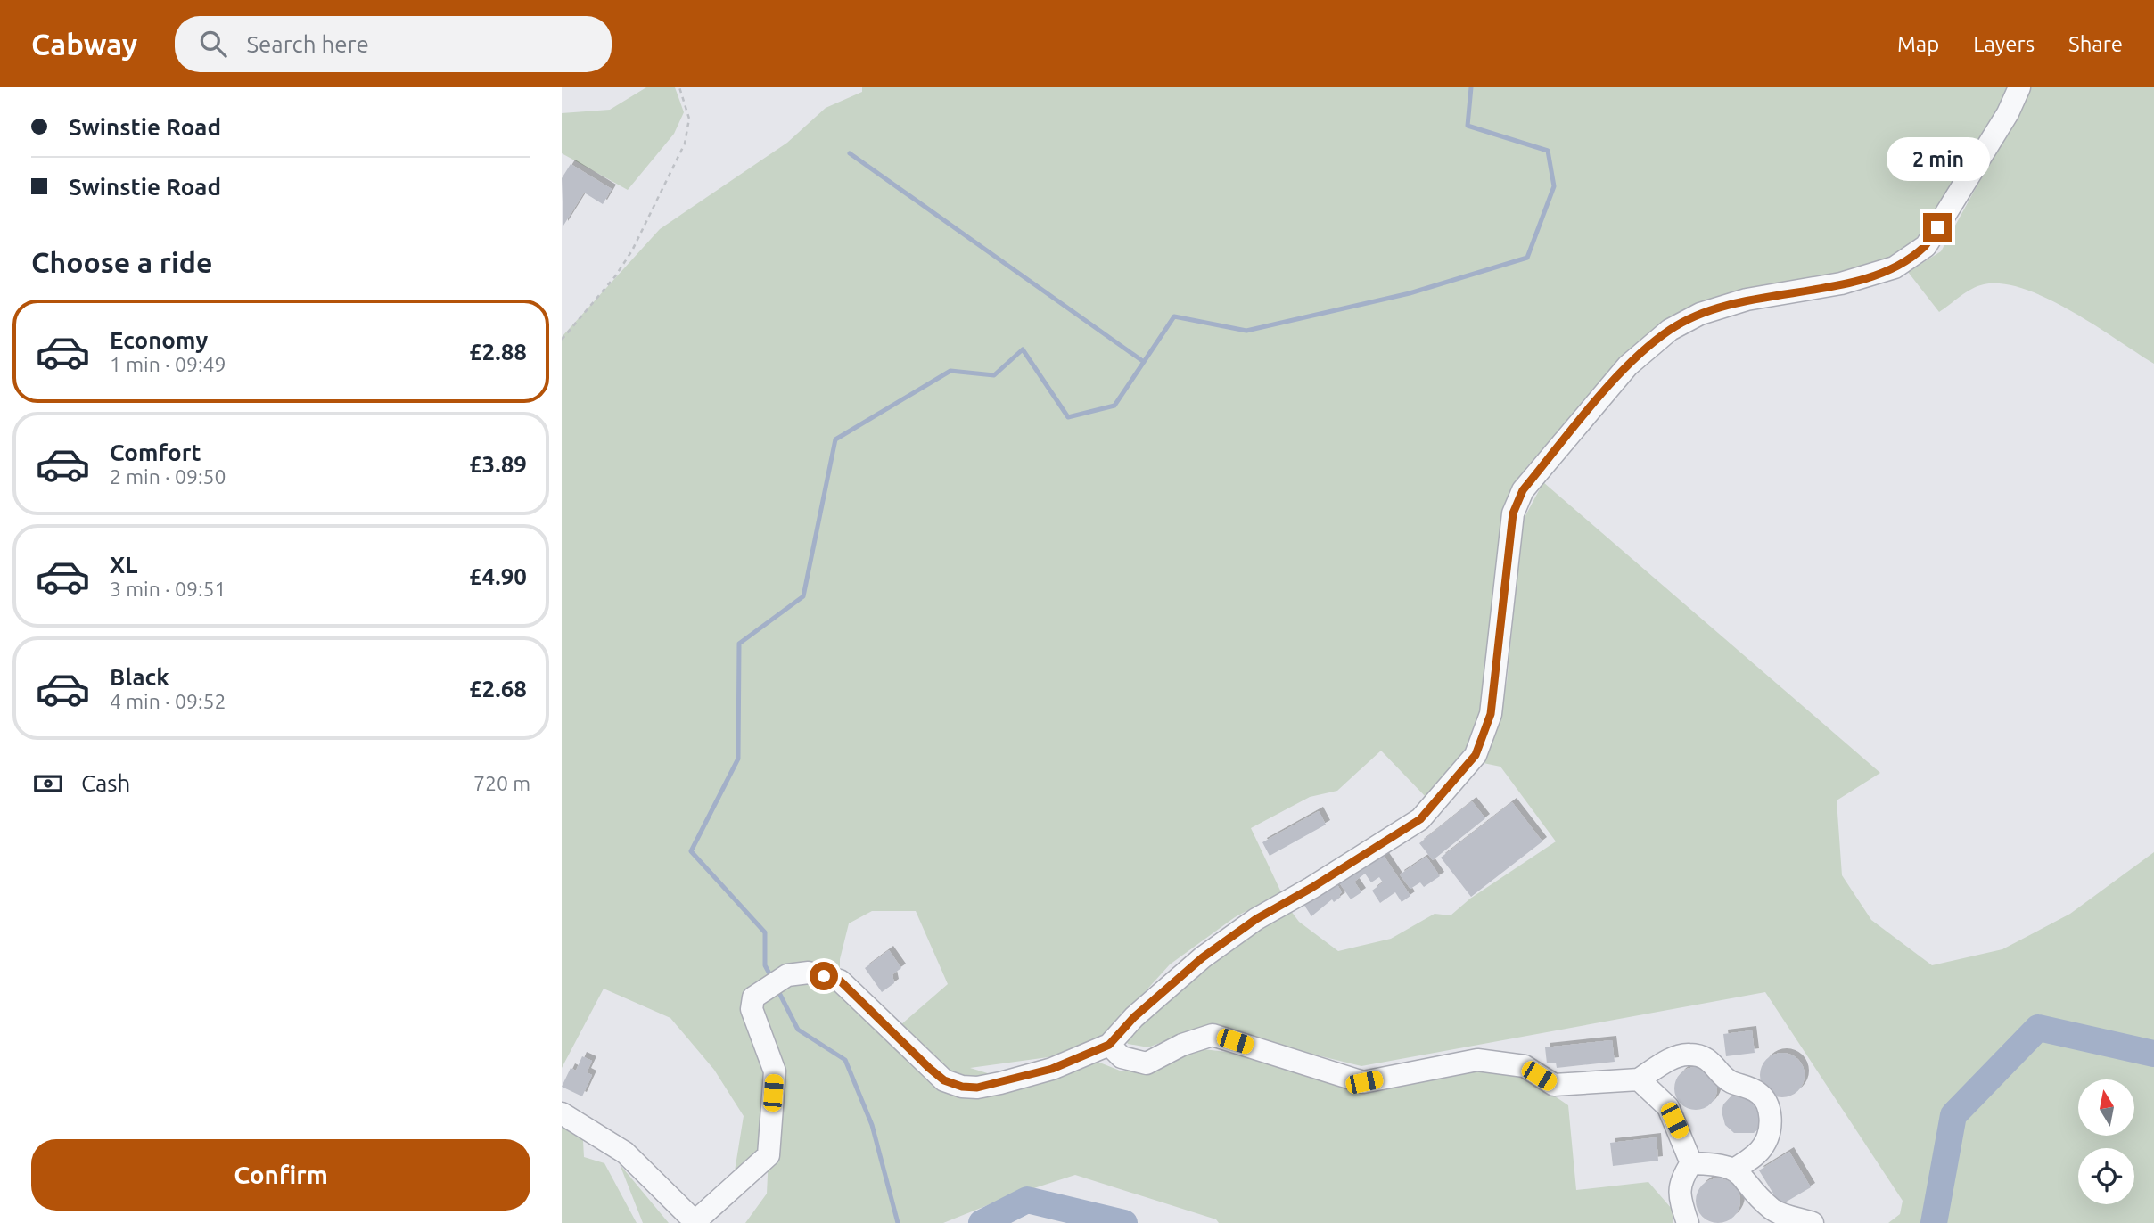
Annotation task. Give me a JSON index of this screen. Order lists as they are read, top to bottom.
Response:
{
  "north": "top",
  "page": {
    "header": "Cabway",
    "search": "Search here",
    "nav": ["Map", "Layers", "Share"],
    "banner": ["Swinstie Road", "Swinstie Road"],
    "bubble": "2 min",
    "heading": "Choose a ride",
    "list": [
      {
        "name": "Economy",
        "note": "1 min · 09:49",
        "value": "£2.88"
      },
      {
        "name": "Comfort",
        "note": "2 min · 09:50",
        "value": "£3.89"
      },
      {
        "name": "XL",
        "note": "3 min · 09:51",
        "value": "£4.90"
      },
      {
        "name": "Black",
        "note": "4 min · 09:52",
        "value": "£2.68"
      }
    ],
    "pay": ["Cash", "720 m"],
    "buttons": "Confirm"
  }
}
